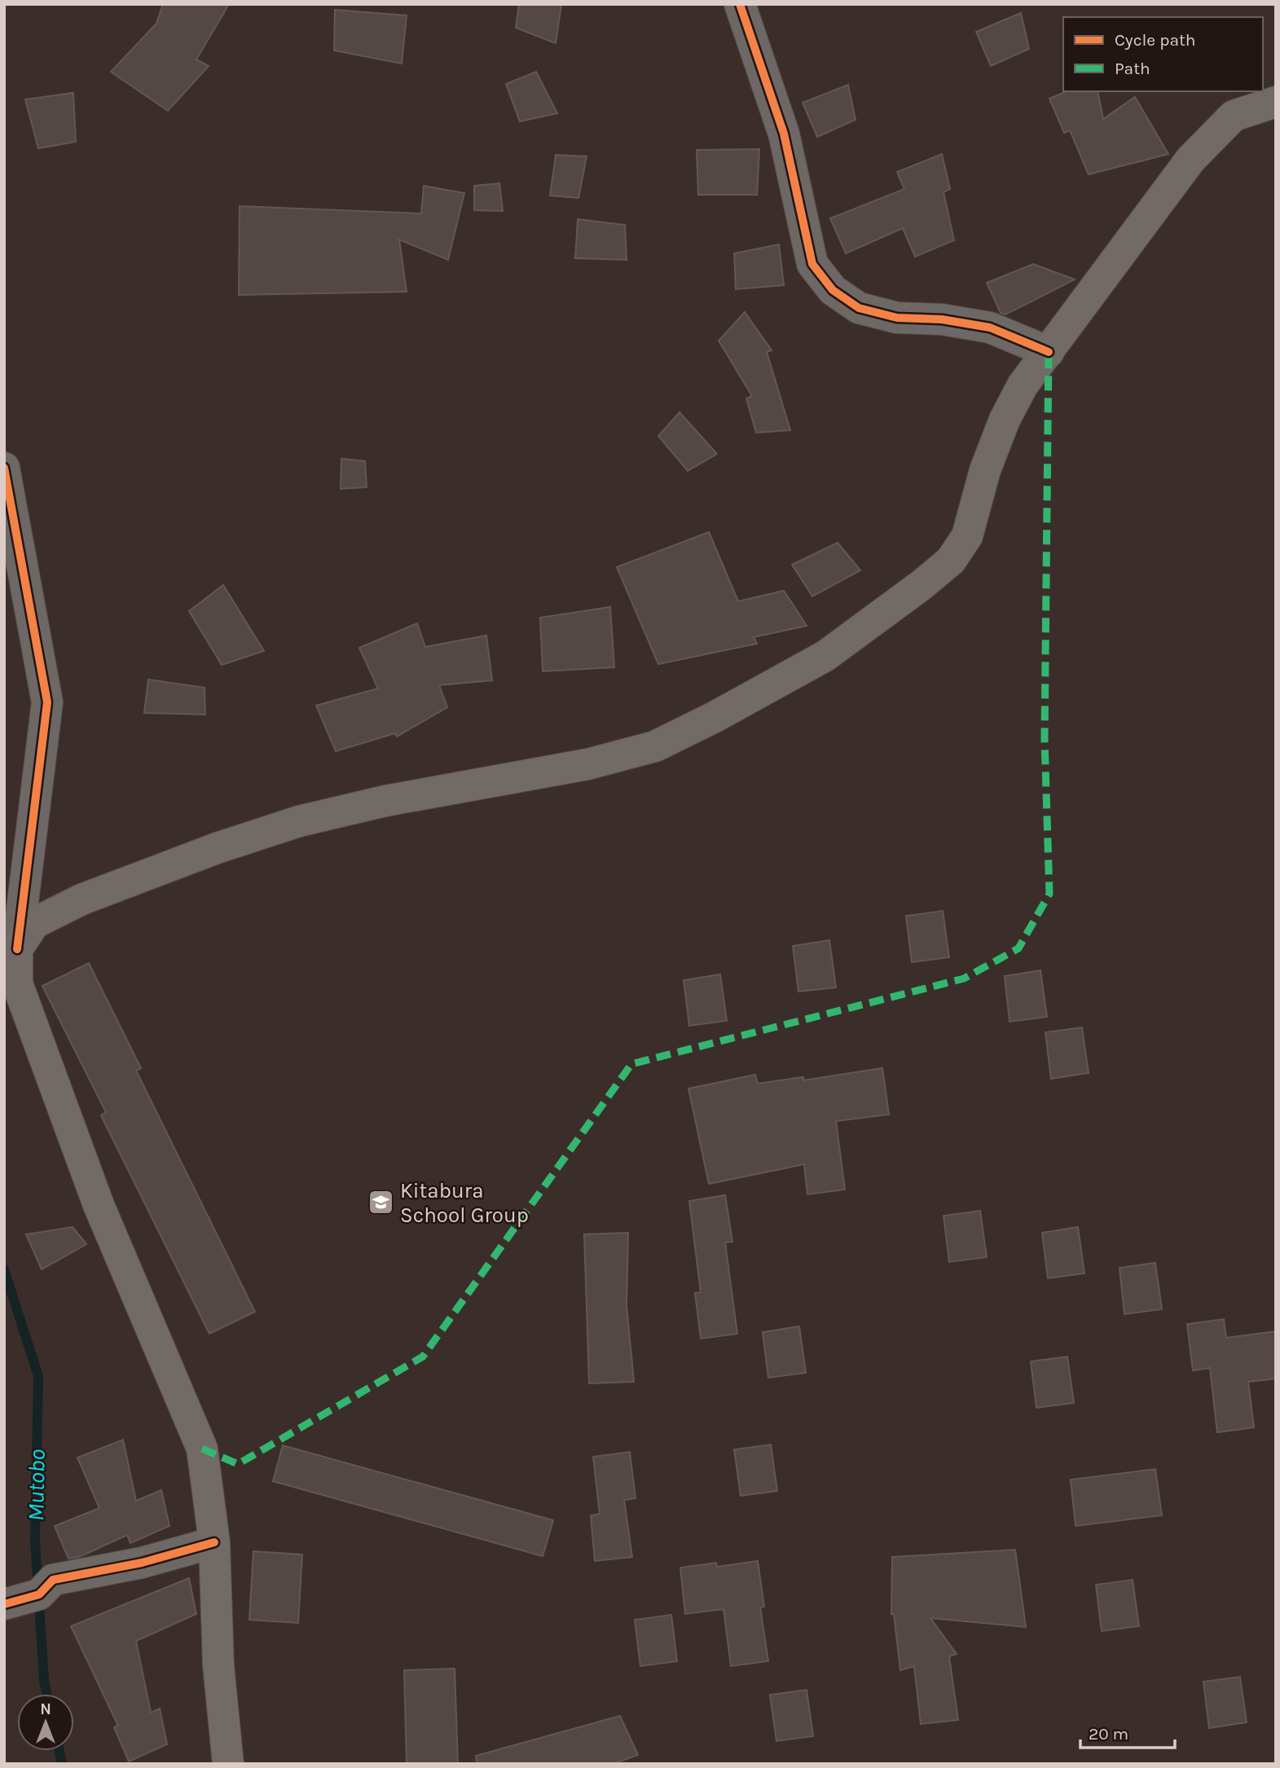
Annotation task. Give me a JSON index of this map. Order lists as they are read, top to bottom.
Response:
{
  "water": ["Mutobo"],
  "places": {
    "school or university": ["Kitabura School Group"]
  },
  "legend": ["Cycle path", "Path"],
  "scale_bar": "20 m",
  "north": "top"
}
